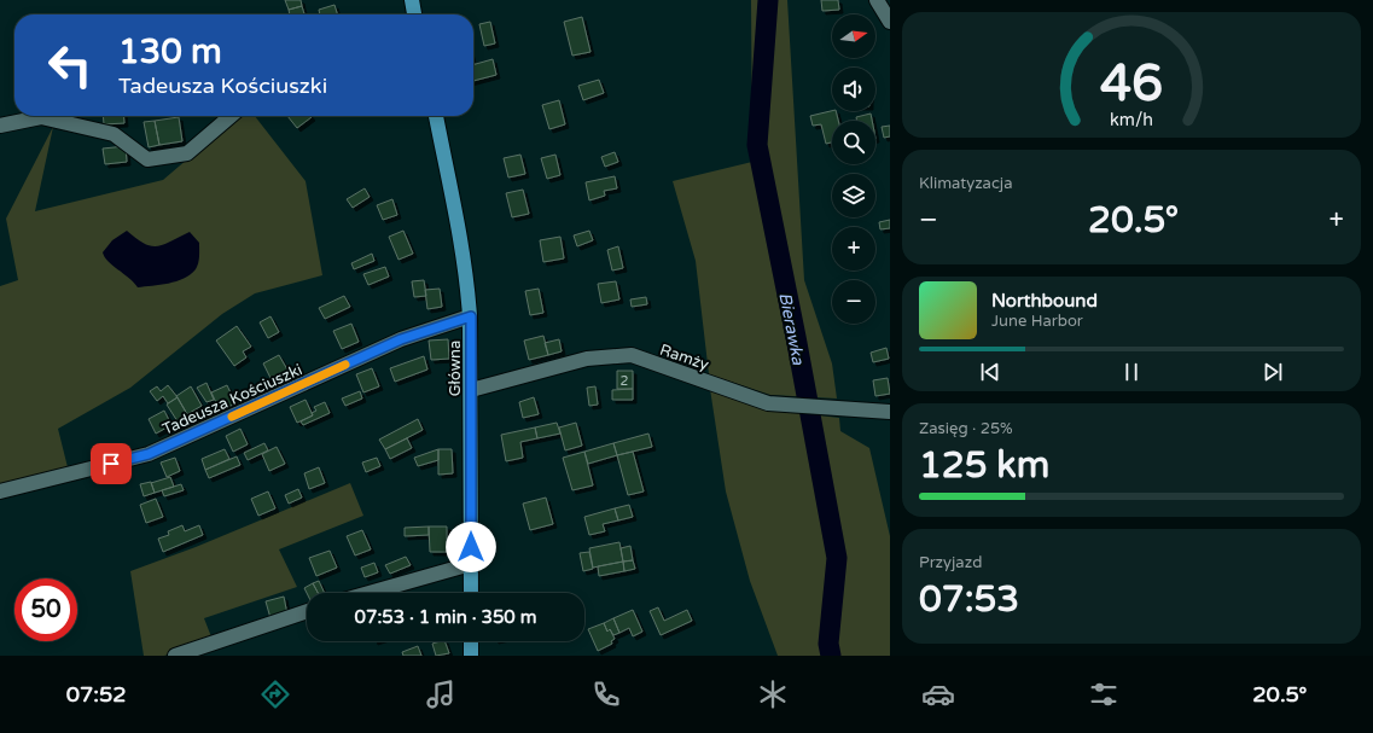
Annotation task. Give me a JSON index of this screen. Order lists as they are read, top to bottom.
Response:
{
  "streets": {
    "main road": ["Główna"],
    "street": ["Ramży", "Tadeusza Kościuszki"]
  },
  "crossings": [
    ["Ramży", "Główna"],
    ["Główna", "Tadeusza Kościuszki"]
  ],
  "water": ["Bierawka"],
  "house_numbers": ["2"],
  "north": "right",
  "page": {
    "map_buttons": ["+", "−"],
    "turn": ["130 m", "Tadeusza Kościuszki"],
    "tile": [
      "Klimatyzacja",
      ["Zasięg · 25%", "125 km"],
      ["Przyjazd", "07:53"]
    ],
    "heat": ["−", "20.5°", "+"],
    "song": ["Northbound", "June Harbor"],
    "limit": "50",
    "trip": "07:53 · 1 min · 350 m",
    "tabs": ["07:52", "20.5°"],
    "gauge": ["46", "km/h"]
  }
}
